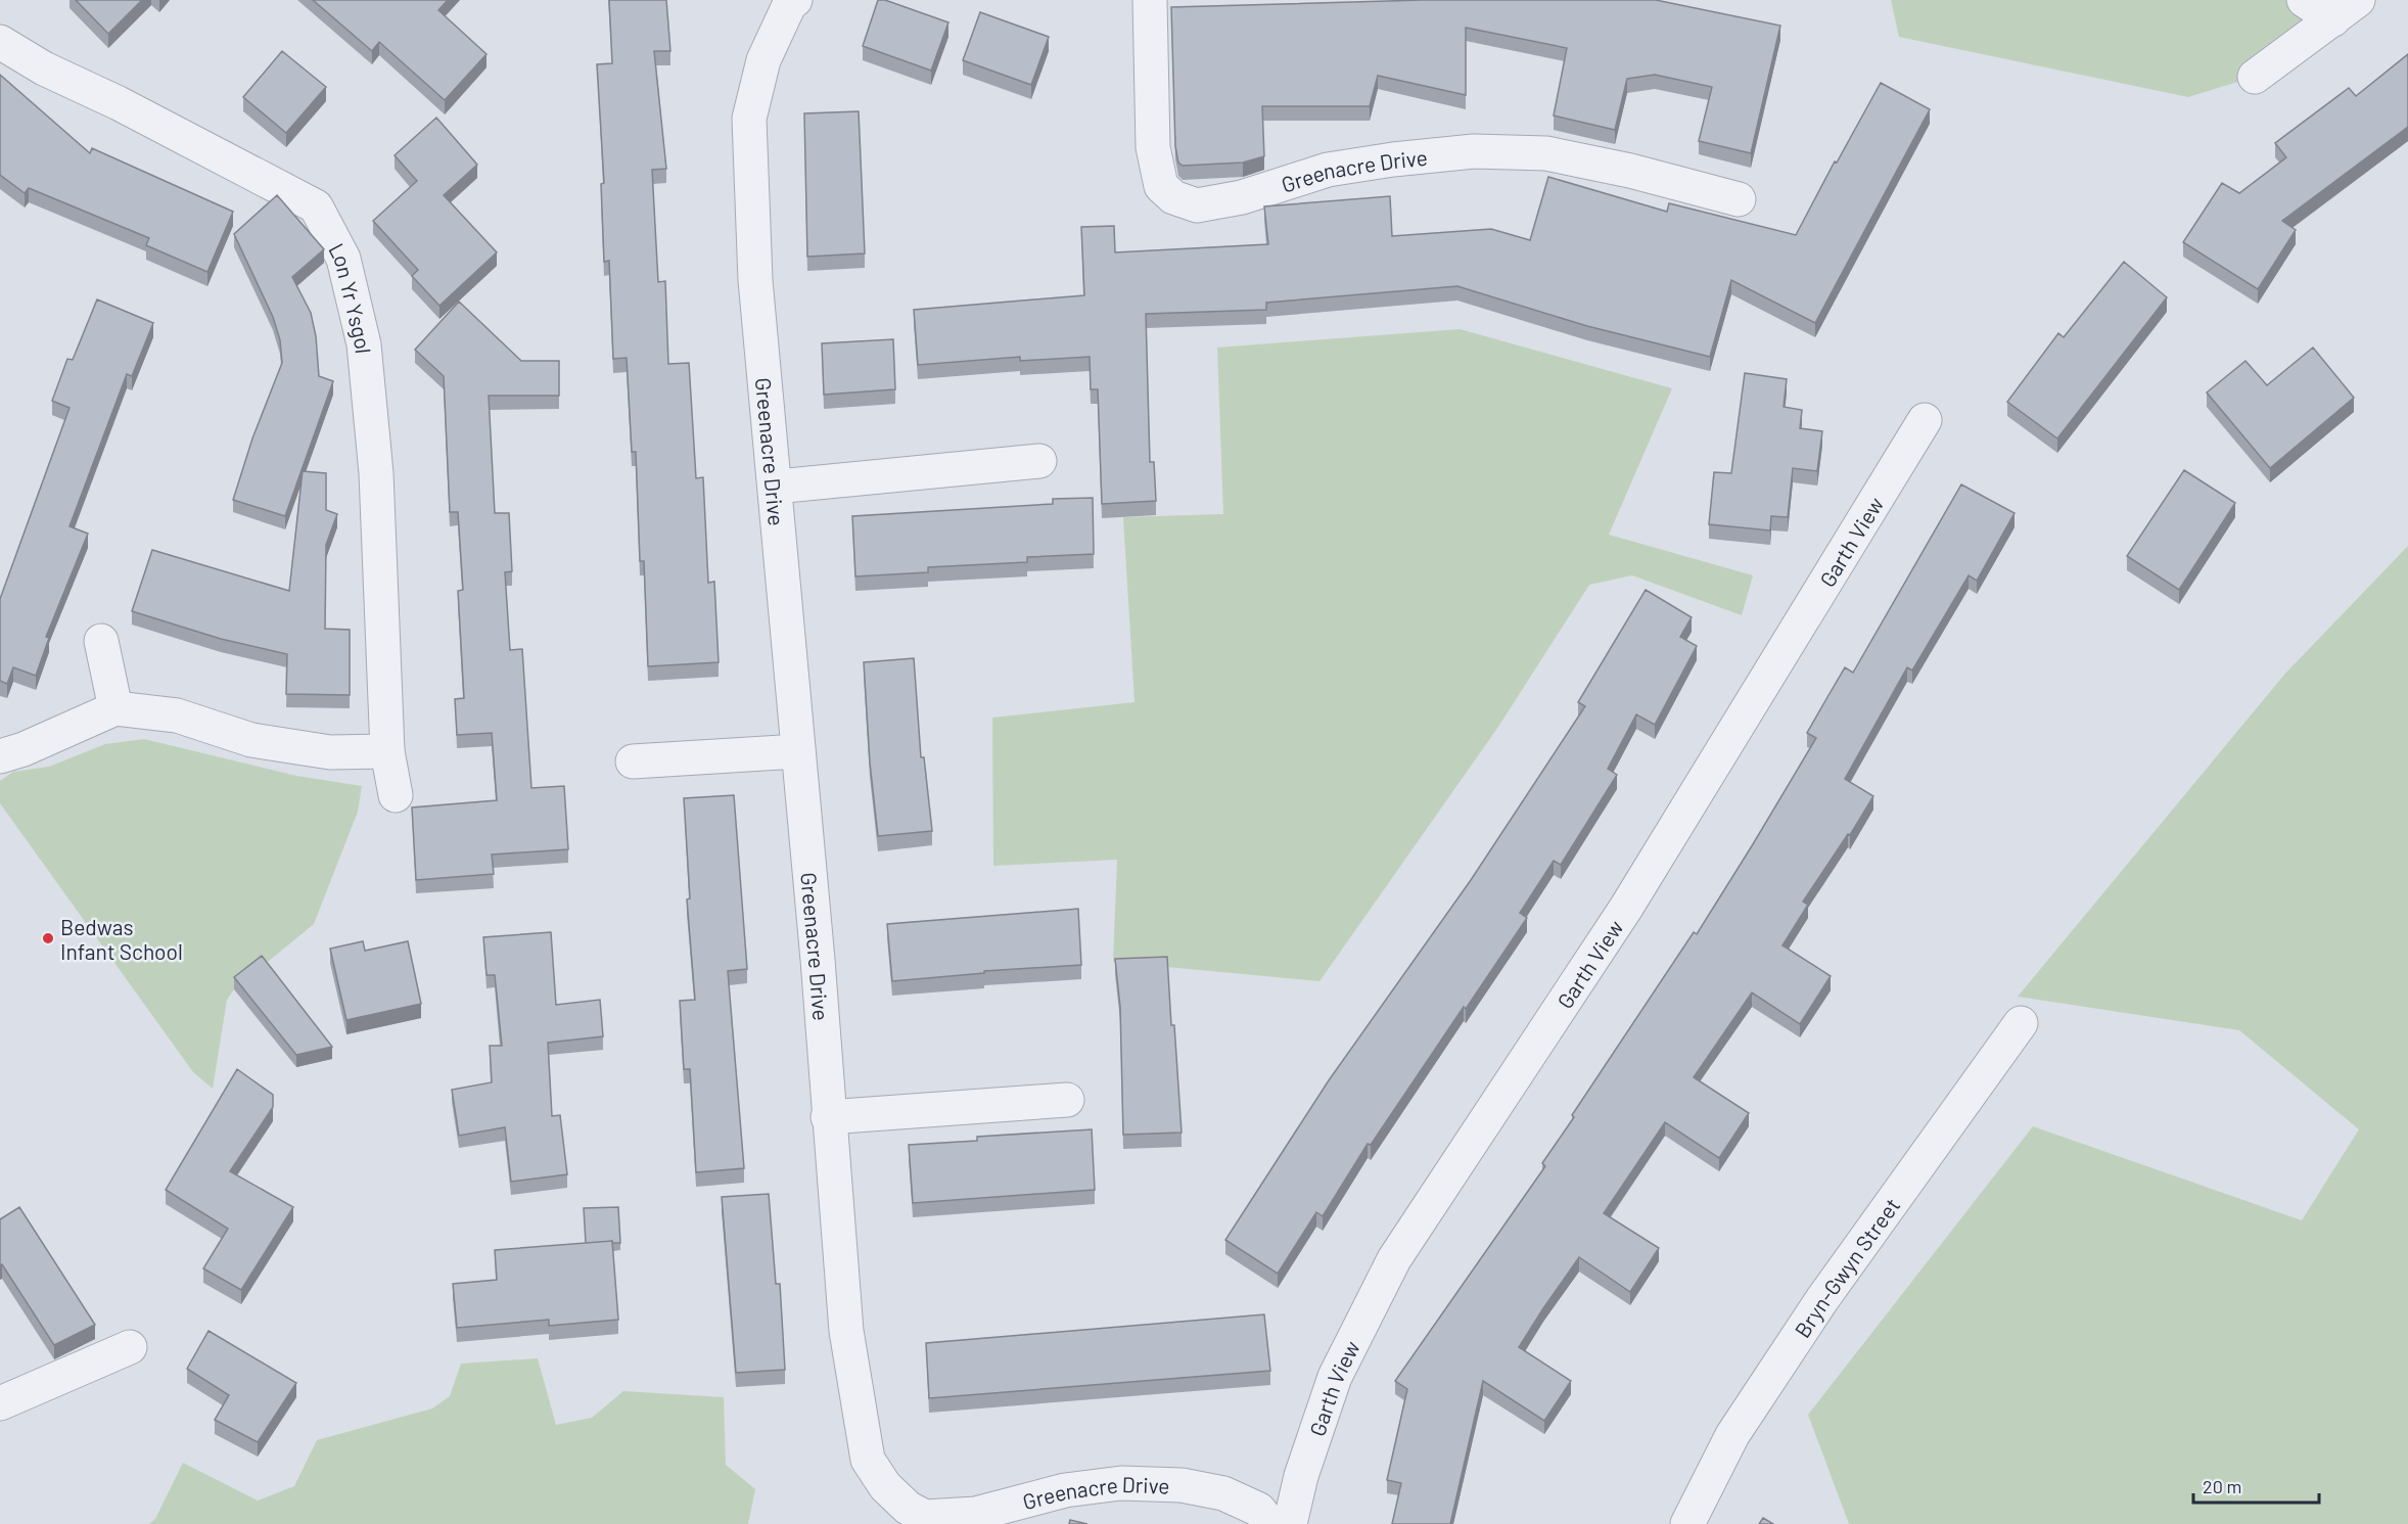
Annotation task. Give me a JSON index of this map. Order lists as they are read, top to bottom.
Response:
{
  "streets": {
    "street": [
      "Greenacre Drive",
      "Lon Yr Ysgol",
      "Garth View",
      "Bryn-Gwyn Street"
    ]
  },
  "places": ["Bedwas Infant School"],
  "scale_bar": "20 m"
}
